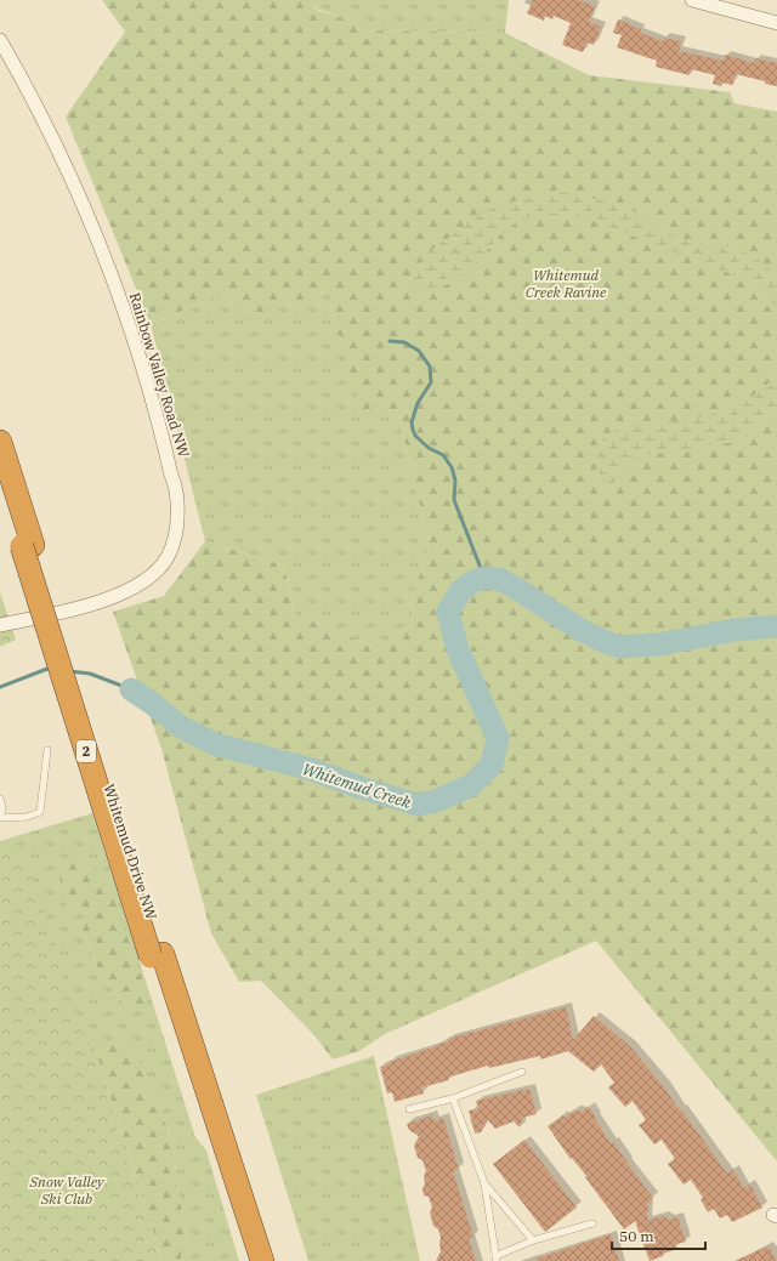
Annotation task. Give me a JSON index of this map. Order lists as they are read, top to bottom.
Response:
{
  "streets": {
    "highway": ["2", "Whitemud Drive NW"],
    "street": ["Rainbow Valley Road NW"]
  },
  "water": ["Whitemud Creek"],
  "parks": ["Whitemud Creek Ravine", "Snow Valley Ski Club"],
  "scale_bar": "50 m"
}
